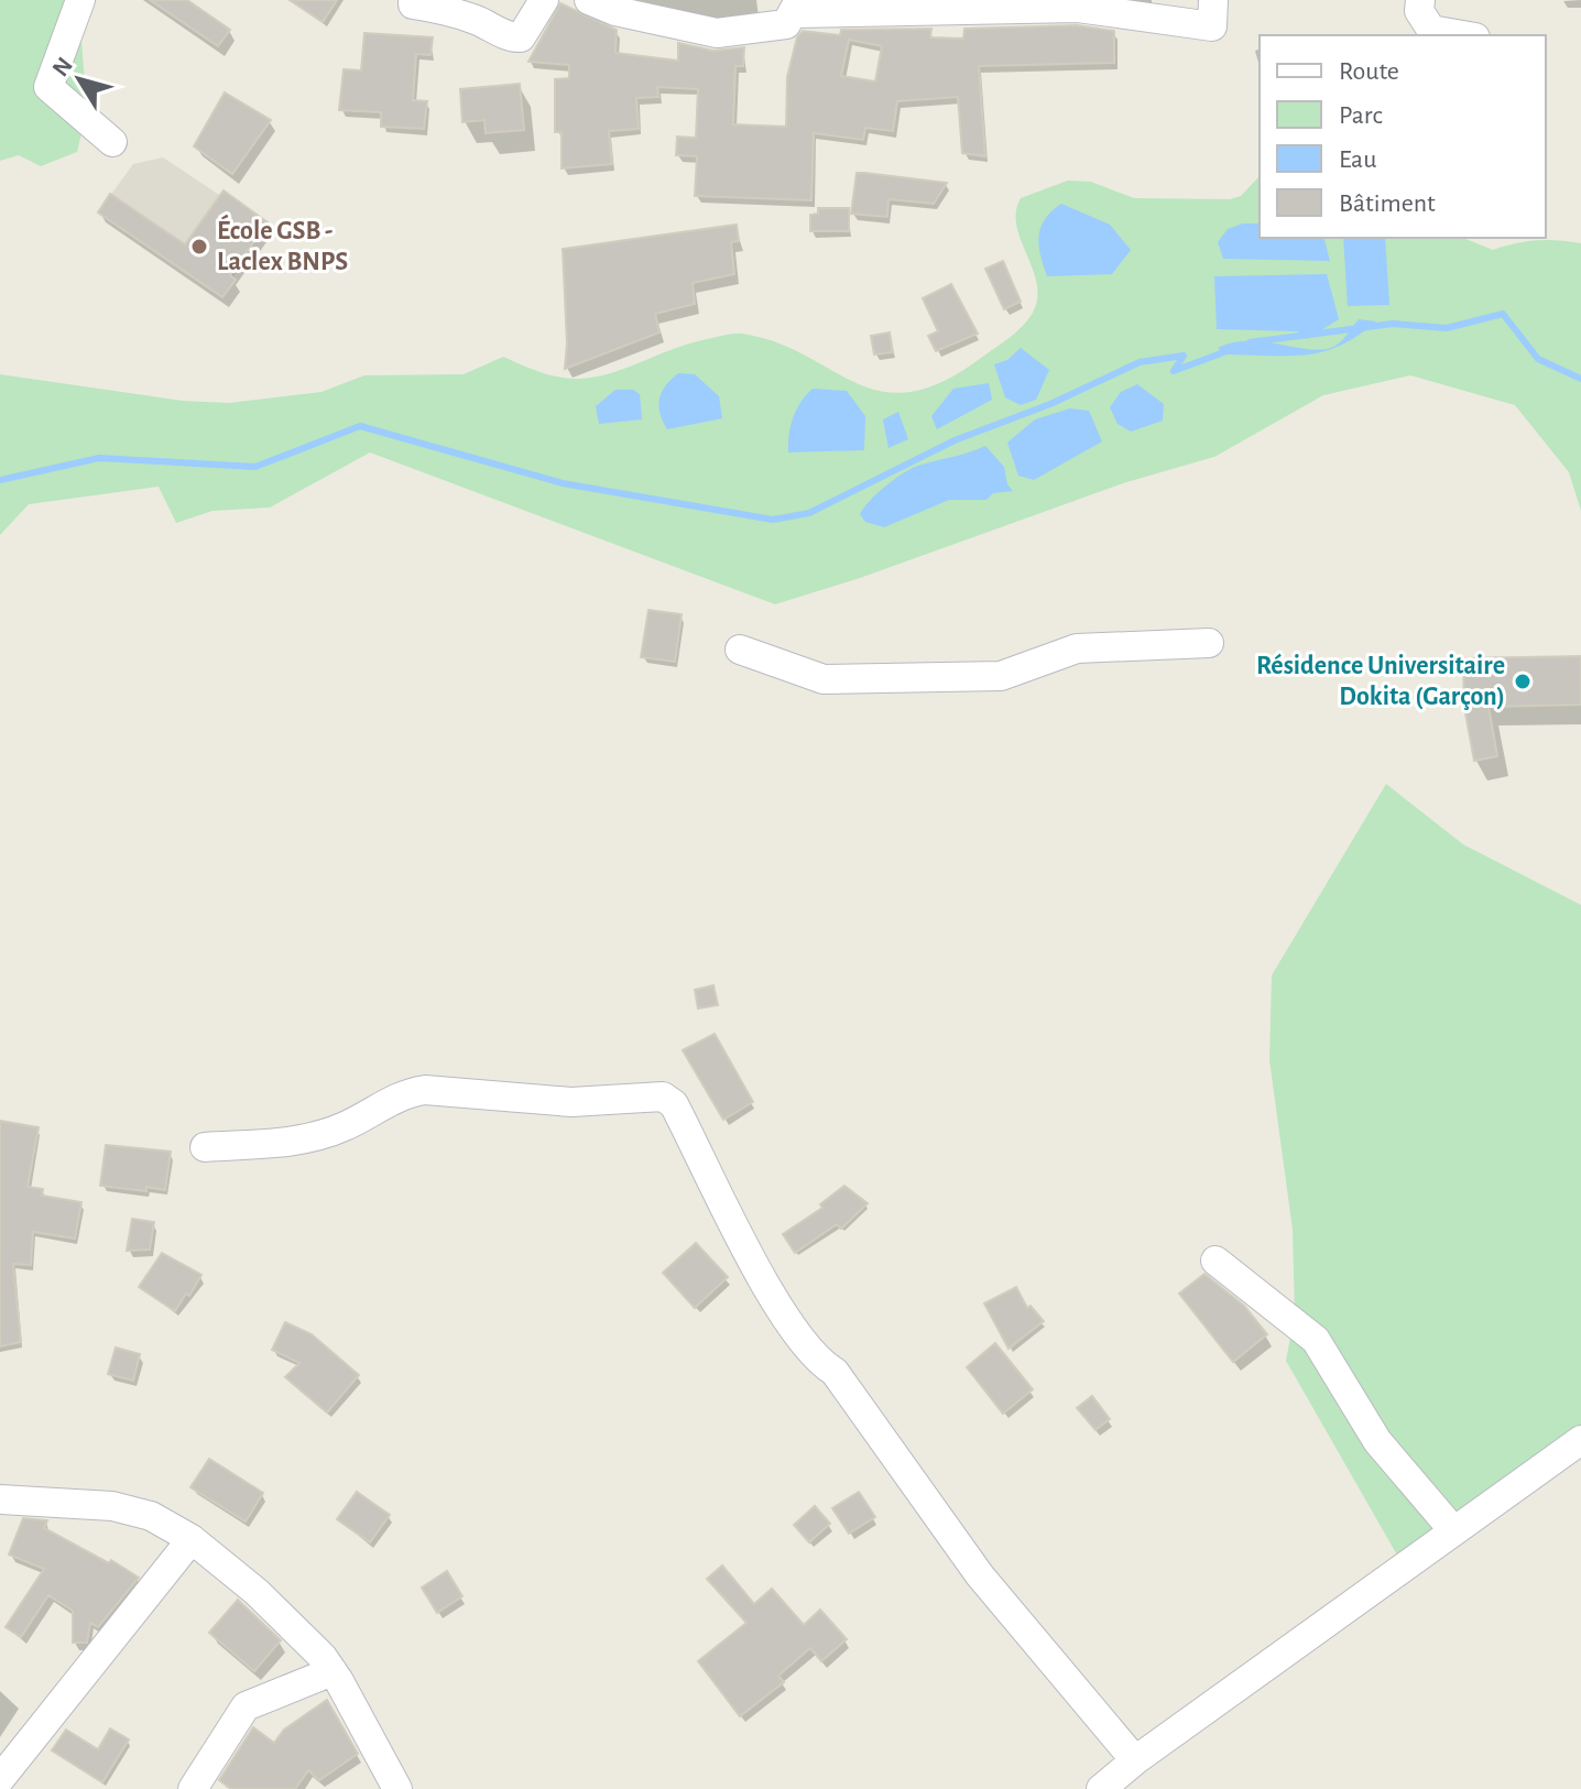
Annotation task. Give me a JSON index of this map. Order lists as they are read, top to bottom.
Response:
{
  "places": ["École GSB - Laclex BNPS", "Résidence Universitaire Dokita (Garçon)"],
  "legend": [
    "Route",
    "Parc",
    "Eau",
    "Bâtiment"
  ],
  "north": "top left"
}
